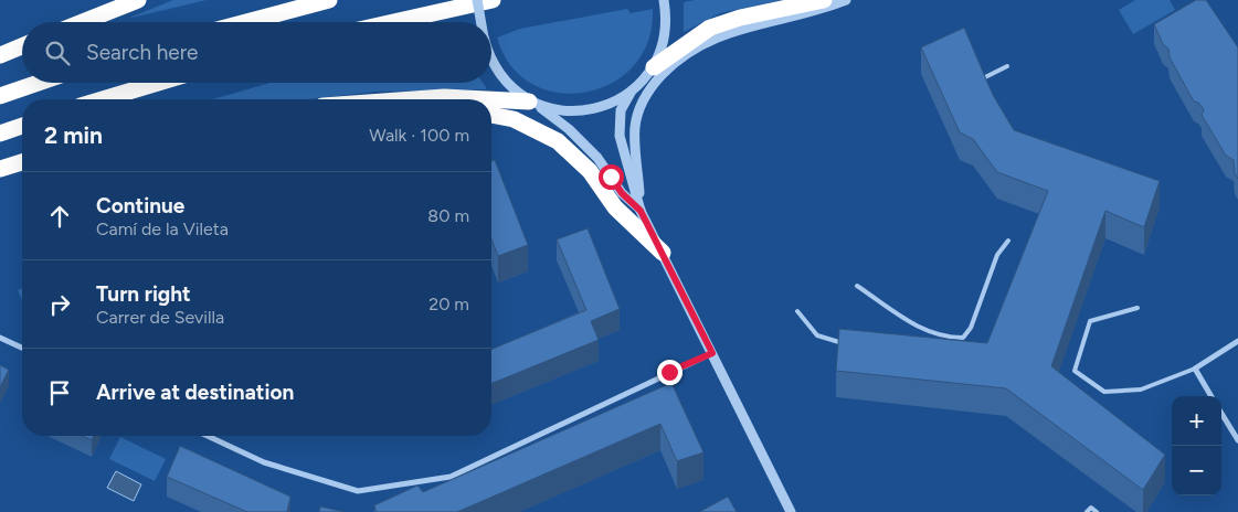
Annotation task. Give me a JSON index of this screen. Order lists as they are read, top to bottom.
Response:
{
  "page": {
    "search": "Search here",
    "heading": ["2 min", "Walk · 100 m"],
    "list": [
      ["Continue", "Camí de la Vileta", "80 m"],
      ["Turn right", "Carrer de Sevilla", "20 m"],
      "Arrive at destination"
    ],
    "map_buttons": ["+", "−"]
  }
}
